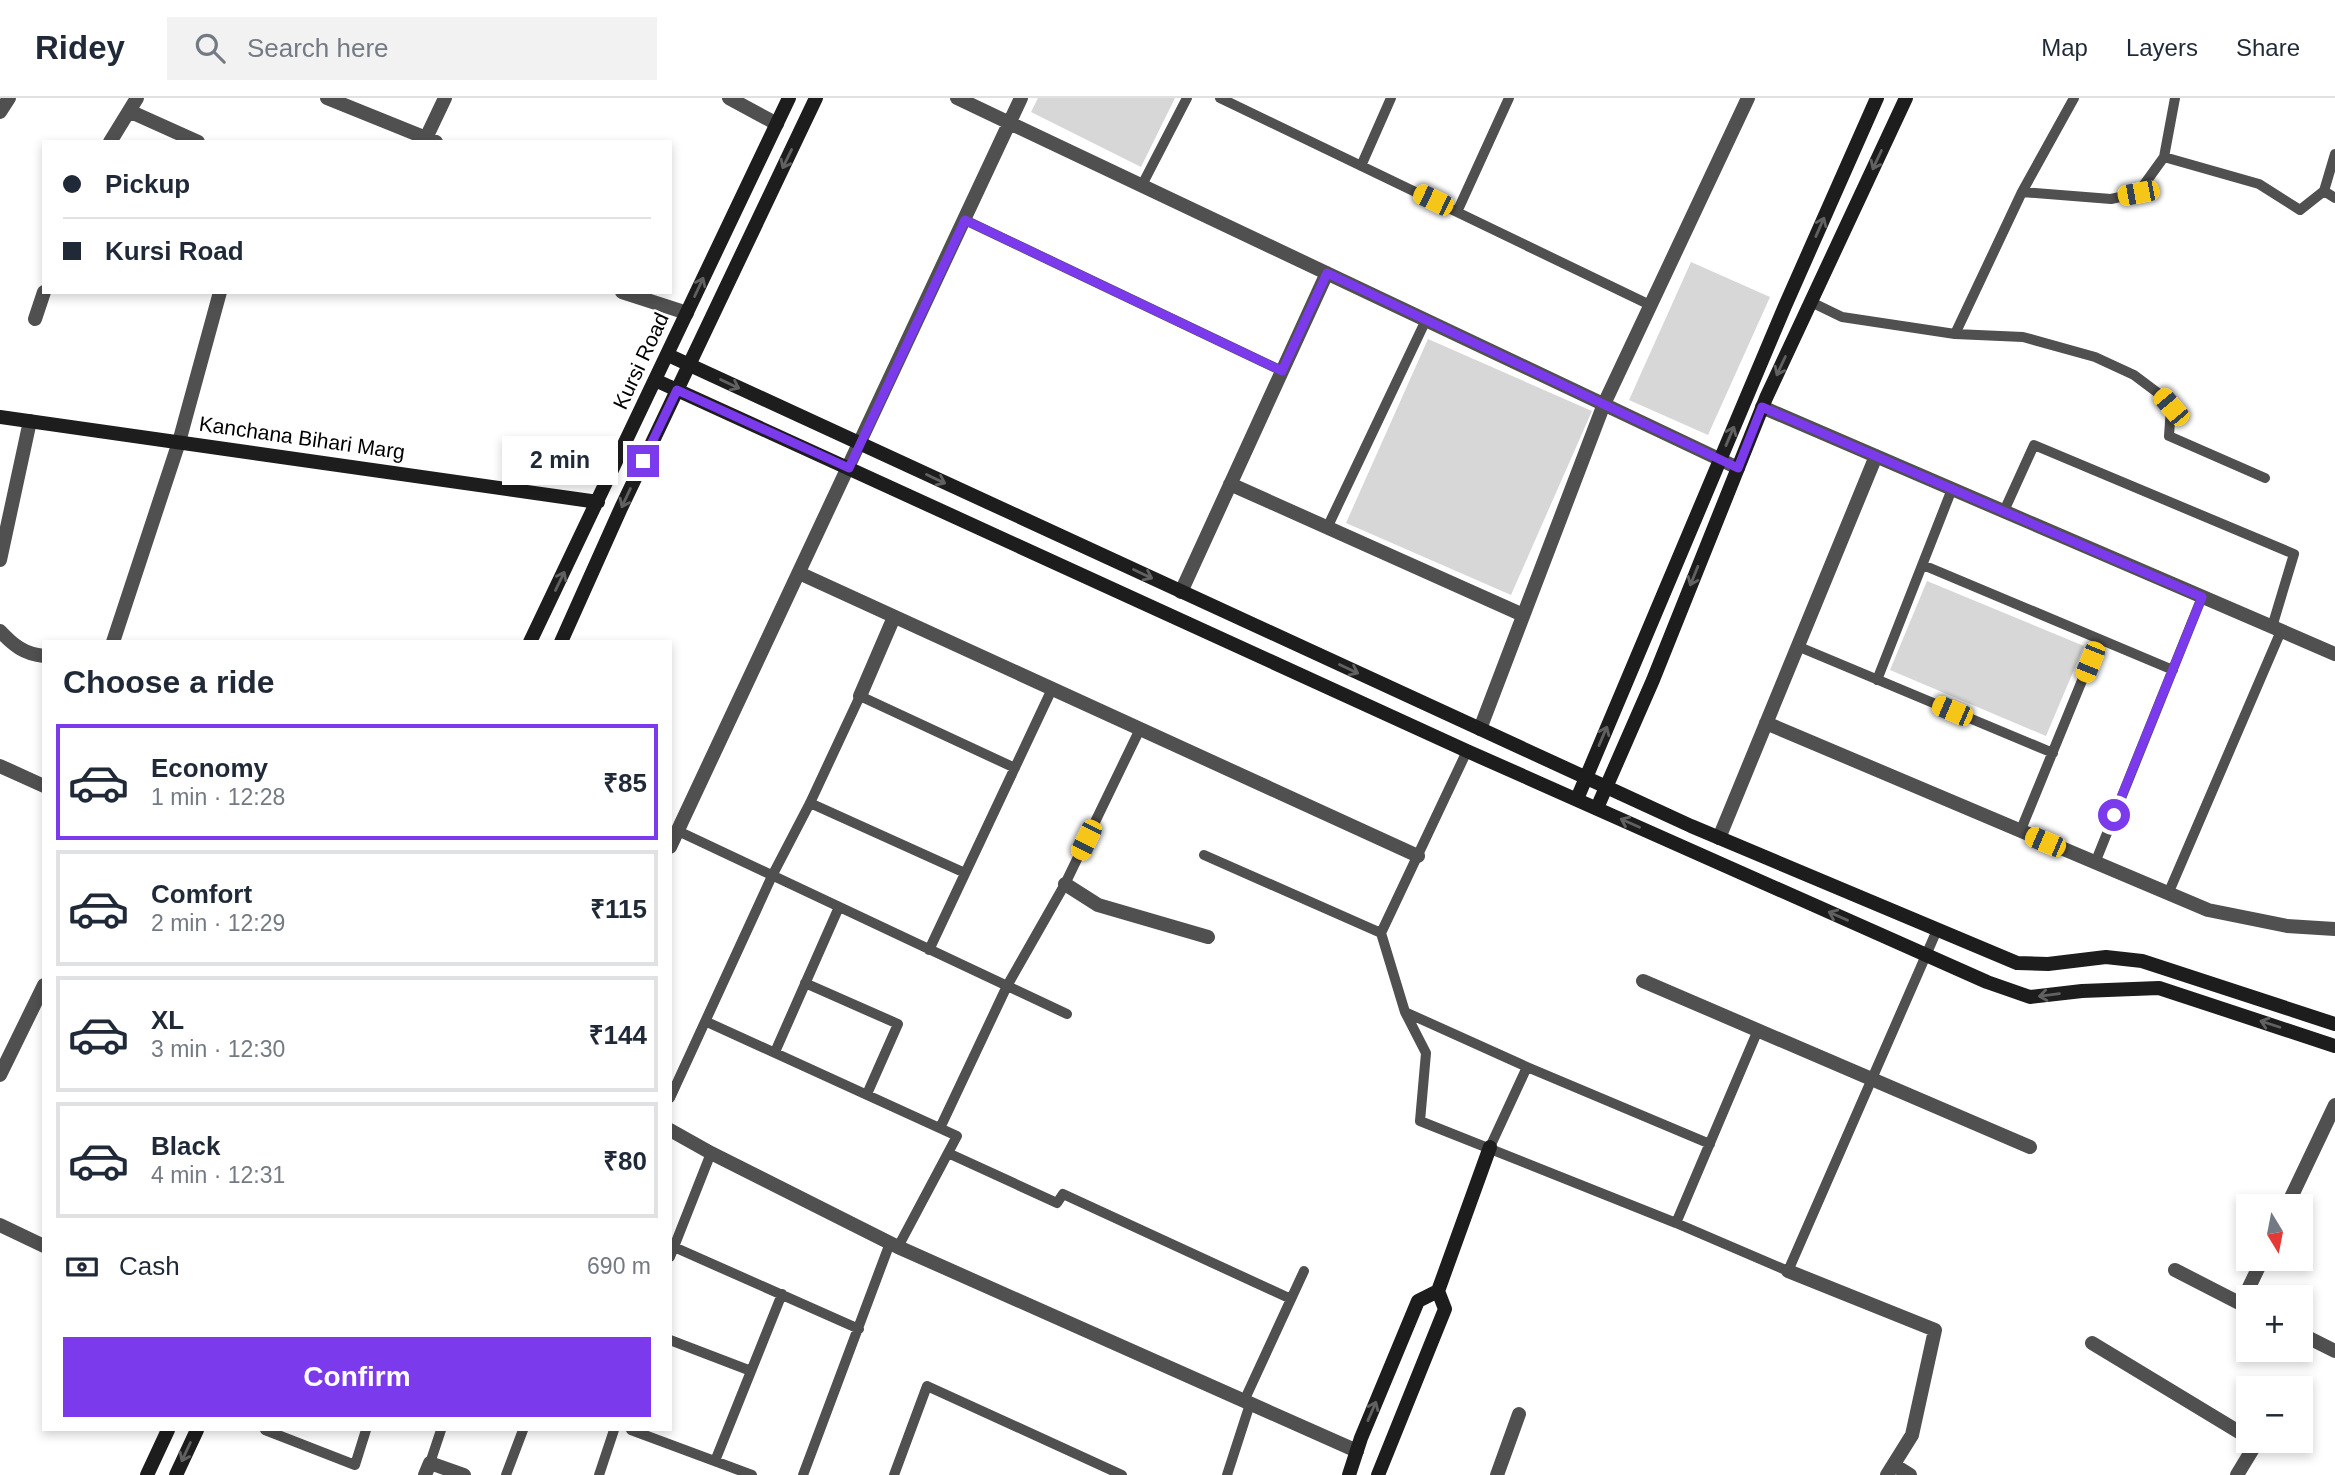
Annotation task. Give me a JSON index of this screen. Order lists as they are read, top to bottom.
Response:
{
  "streets": {
    "street": ["Kursi Road", "Kanchana Bihari Marg"]
  },
  "crossings": [
    ["Kursi Road", "Kanchana Bihari Marg"]
  ],
  "north": "bottom",
  "page": {
    "header": "Ridey",
    "search": "Search here",
    "nav": ["Map", "Layers", "Share"],
    "banner": ["Pickup", "Kursi Road"],
    "bubble": "2 min",
    "heading": "Choose a ride",
    "list": [
      {
        "name": "Economy",
        "note": "1 min · 12:28",
        "value": "₹85"
      },
      {
        "name": "Comfort",
        "note": "2 min · 12:29",
        "value": "₹115"
      },
      {
        "name": "XL",
        "note": "3 min · 12:30",
        "value": "₹144"
      },
      {
        "name": "Black",
        "note": "4 min · 12:31",
        "value": "₹80"
      }
    ],
    "map_buttons": ["+", "−"],
    "pay": ["Cash", "690 m"],
    "buttons": "Confirm"
  }
}
